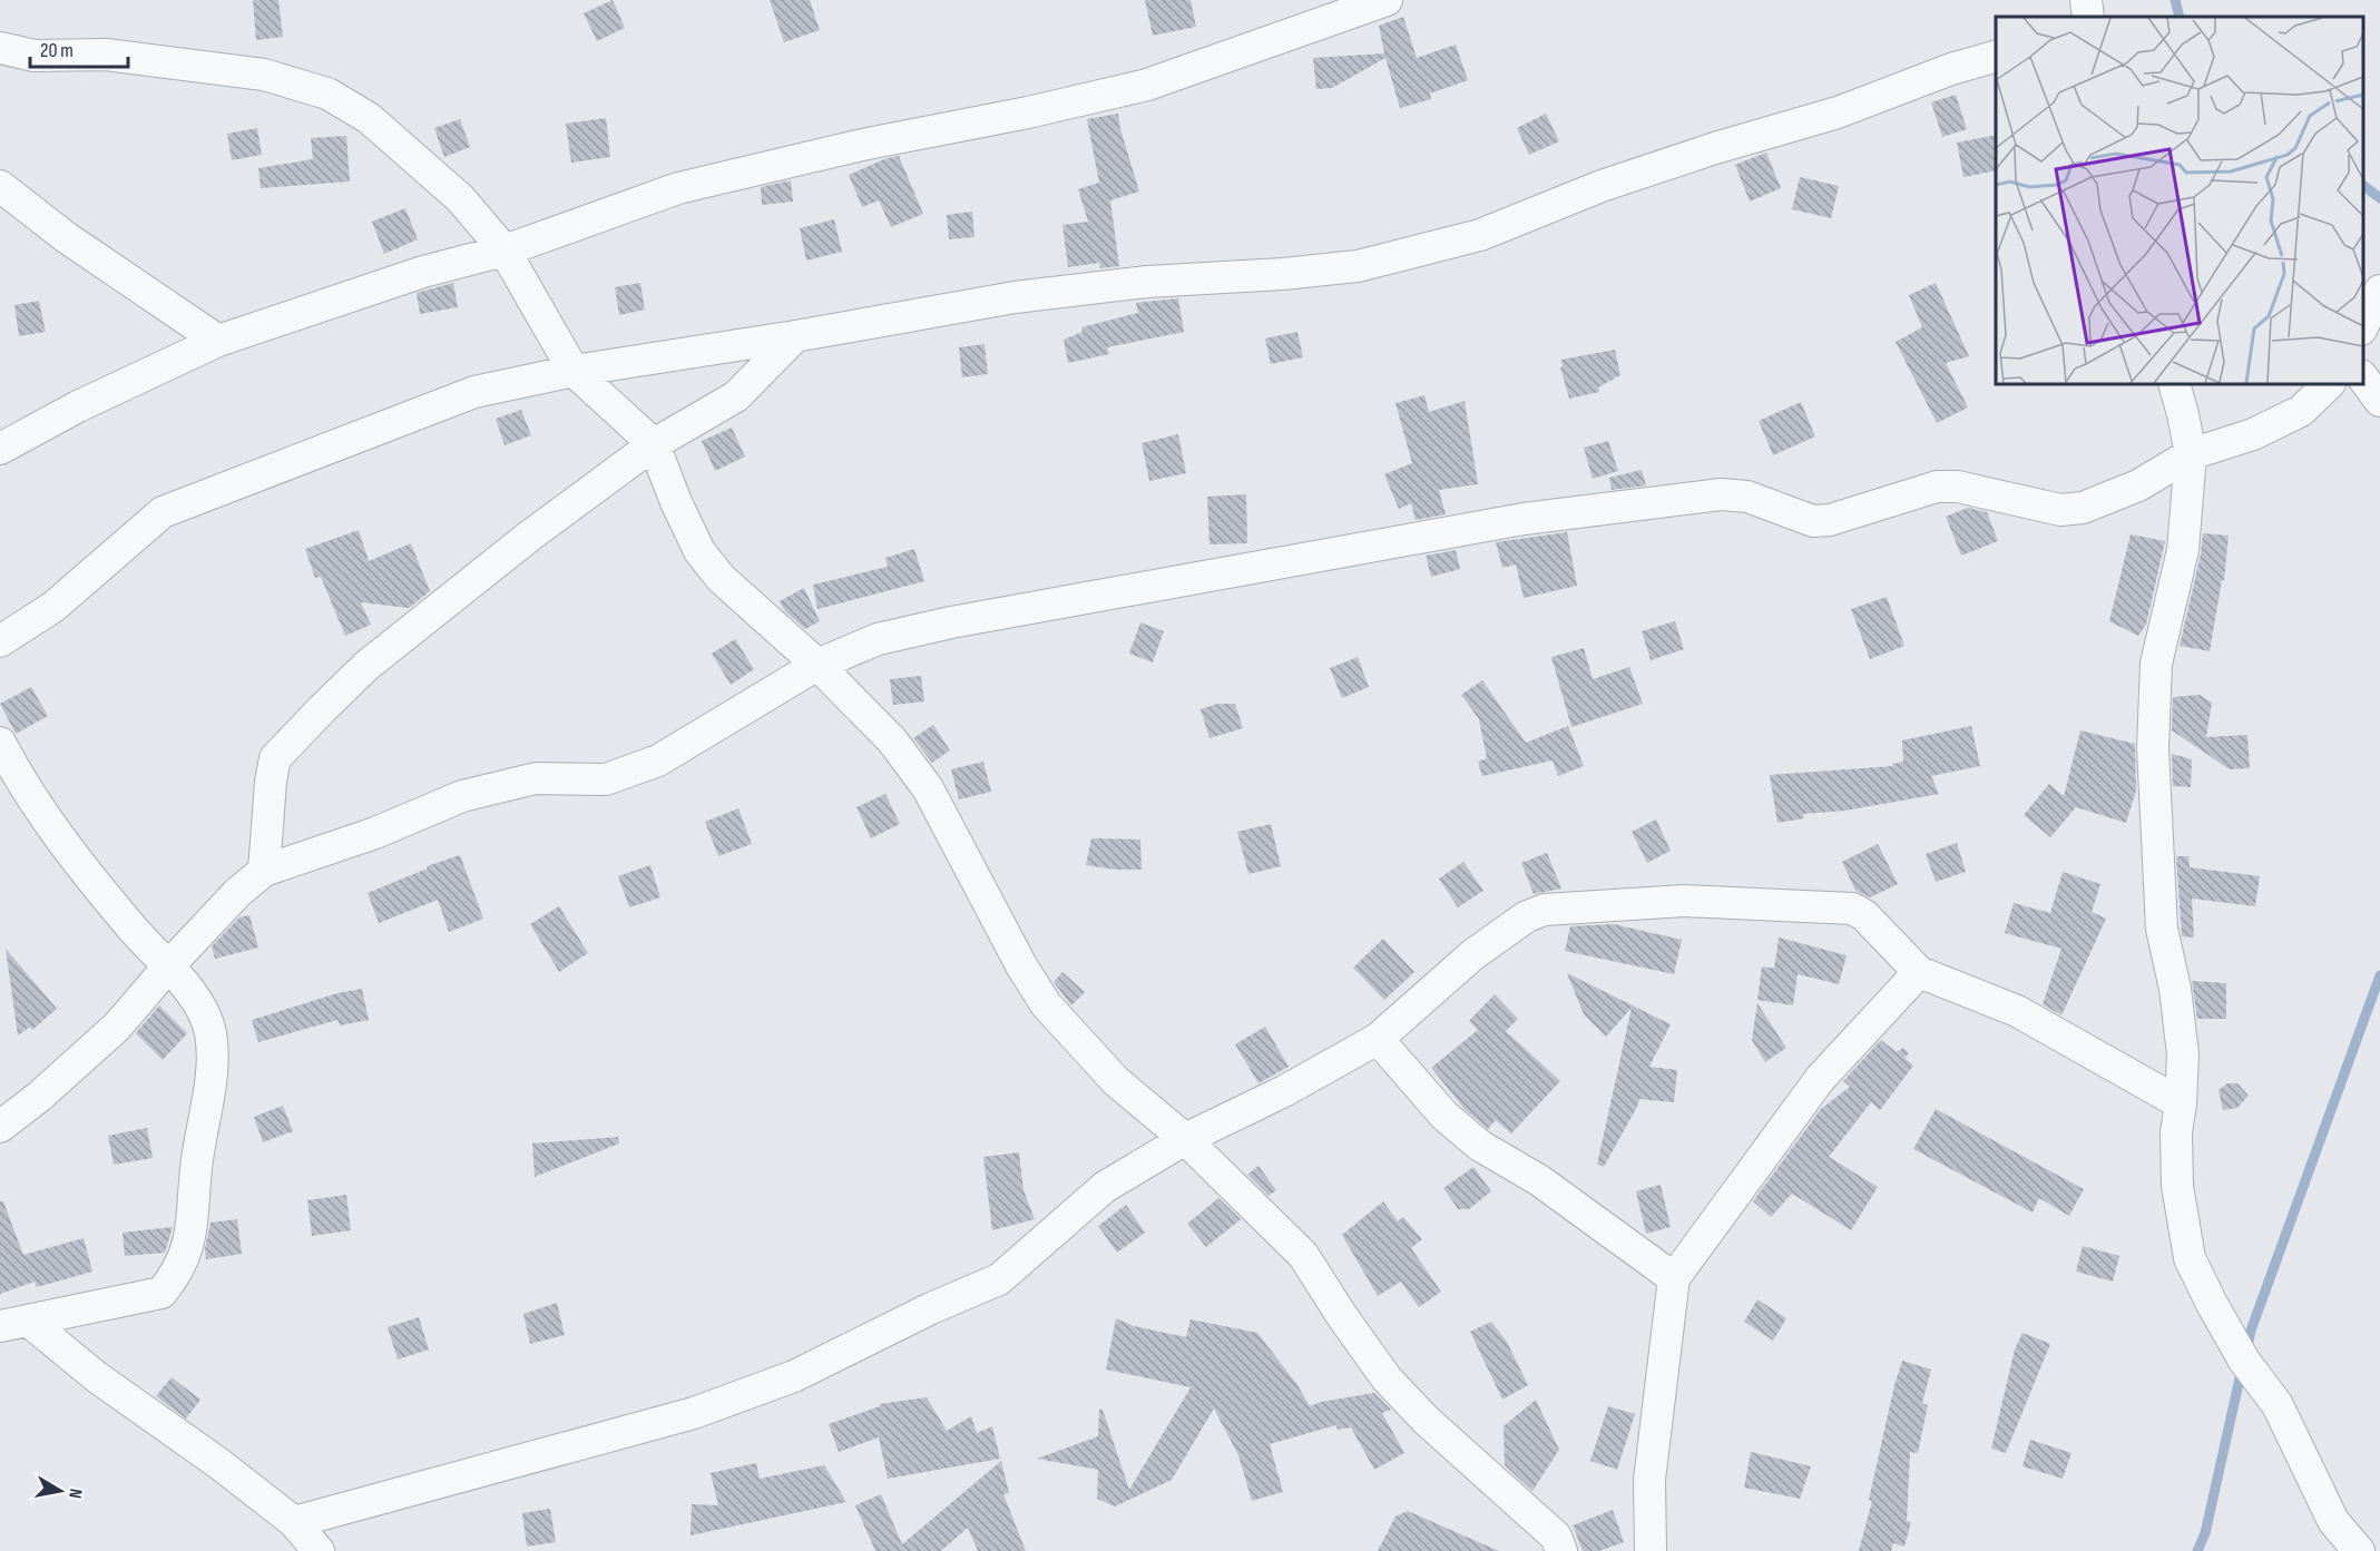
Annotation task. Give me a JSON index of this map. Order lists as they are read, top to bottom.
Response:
{
  "scale_bar": "20 m",
  "north": "right"
}
